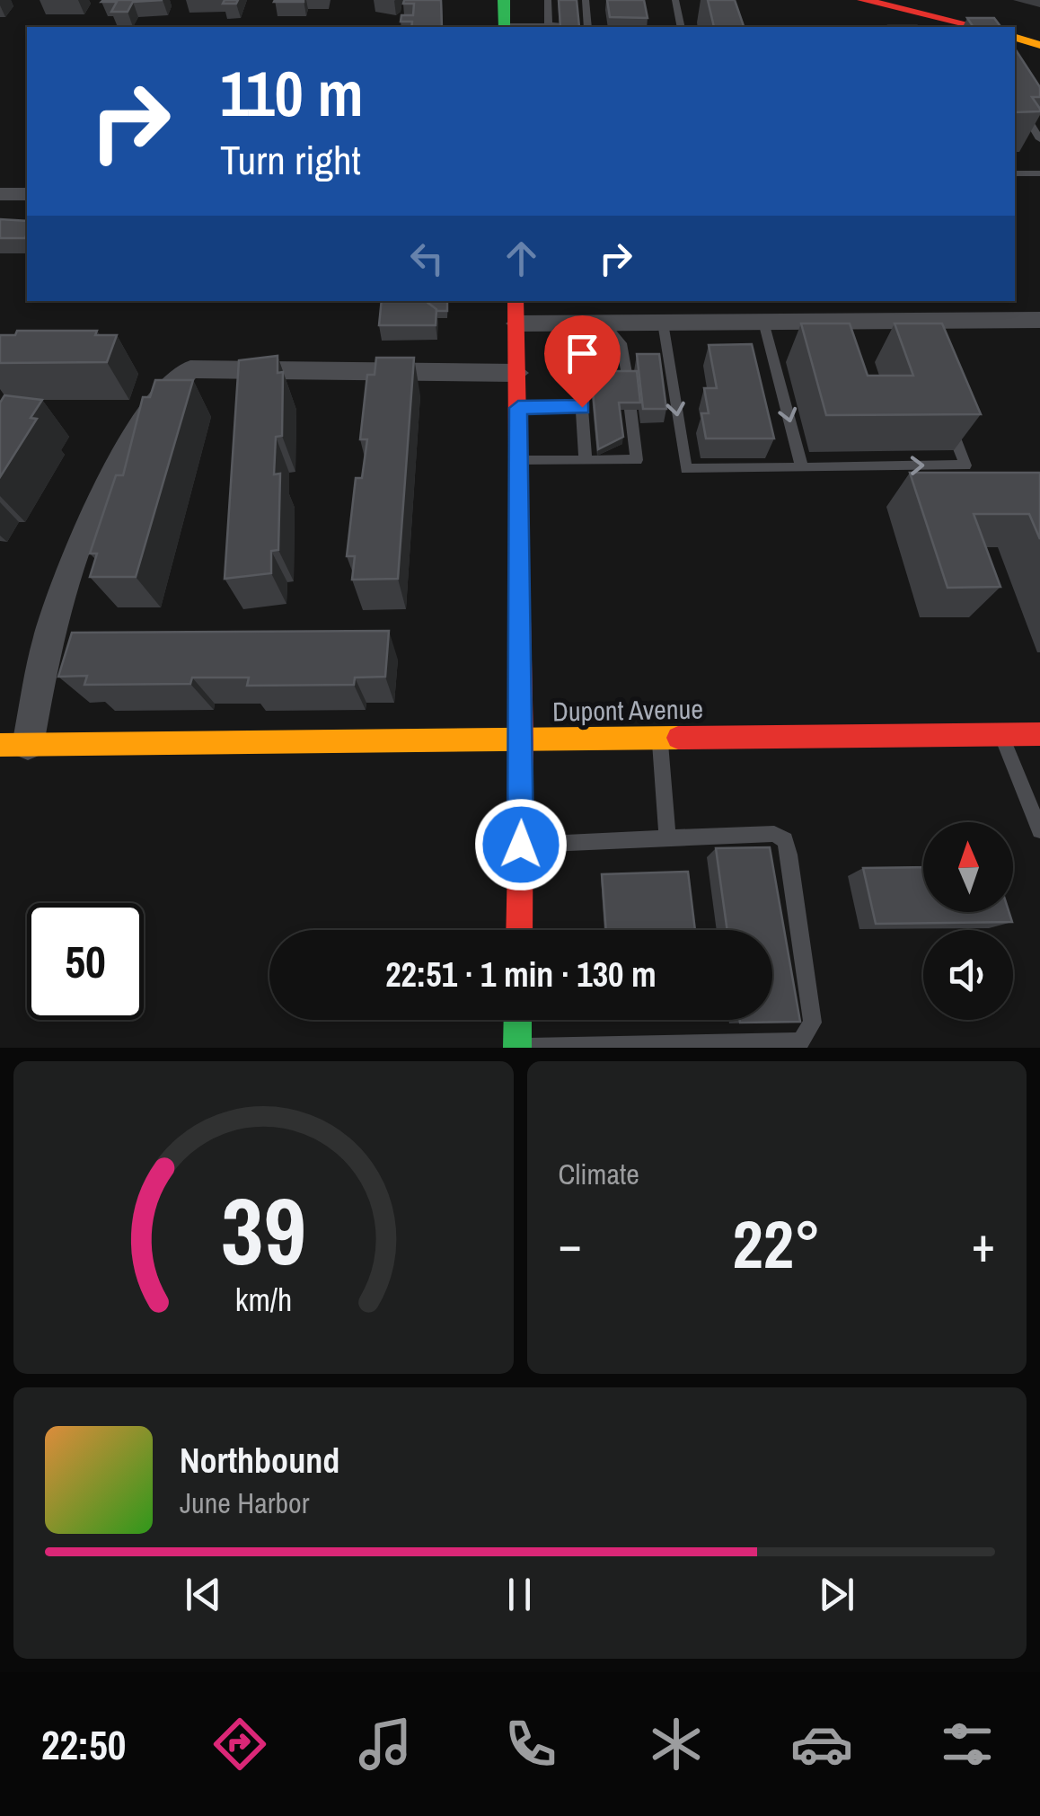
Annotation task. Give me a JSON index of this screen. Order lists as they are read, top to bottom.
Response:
{
  "streets": {
    "main road": ["Dupont Avenue"]
  },
  "north": "top",
  "page": {
    "turn": ["110 m", "Turn right"],
    "limit": "50",
    "trip": "22:51 · 1 min · 130 m",
    "tile": "Climate",
    "heat": ["−", "22°", "+"],
    "song": ["Northbound", "June Harbor"],
    "tabs": "22:50",
    "gauge": ["39", "km/h"]
  }
}
